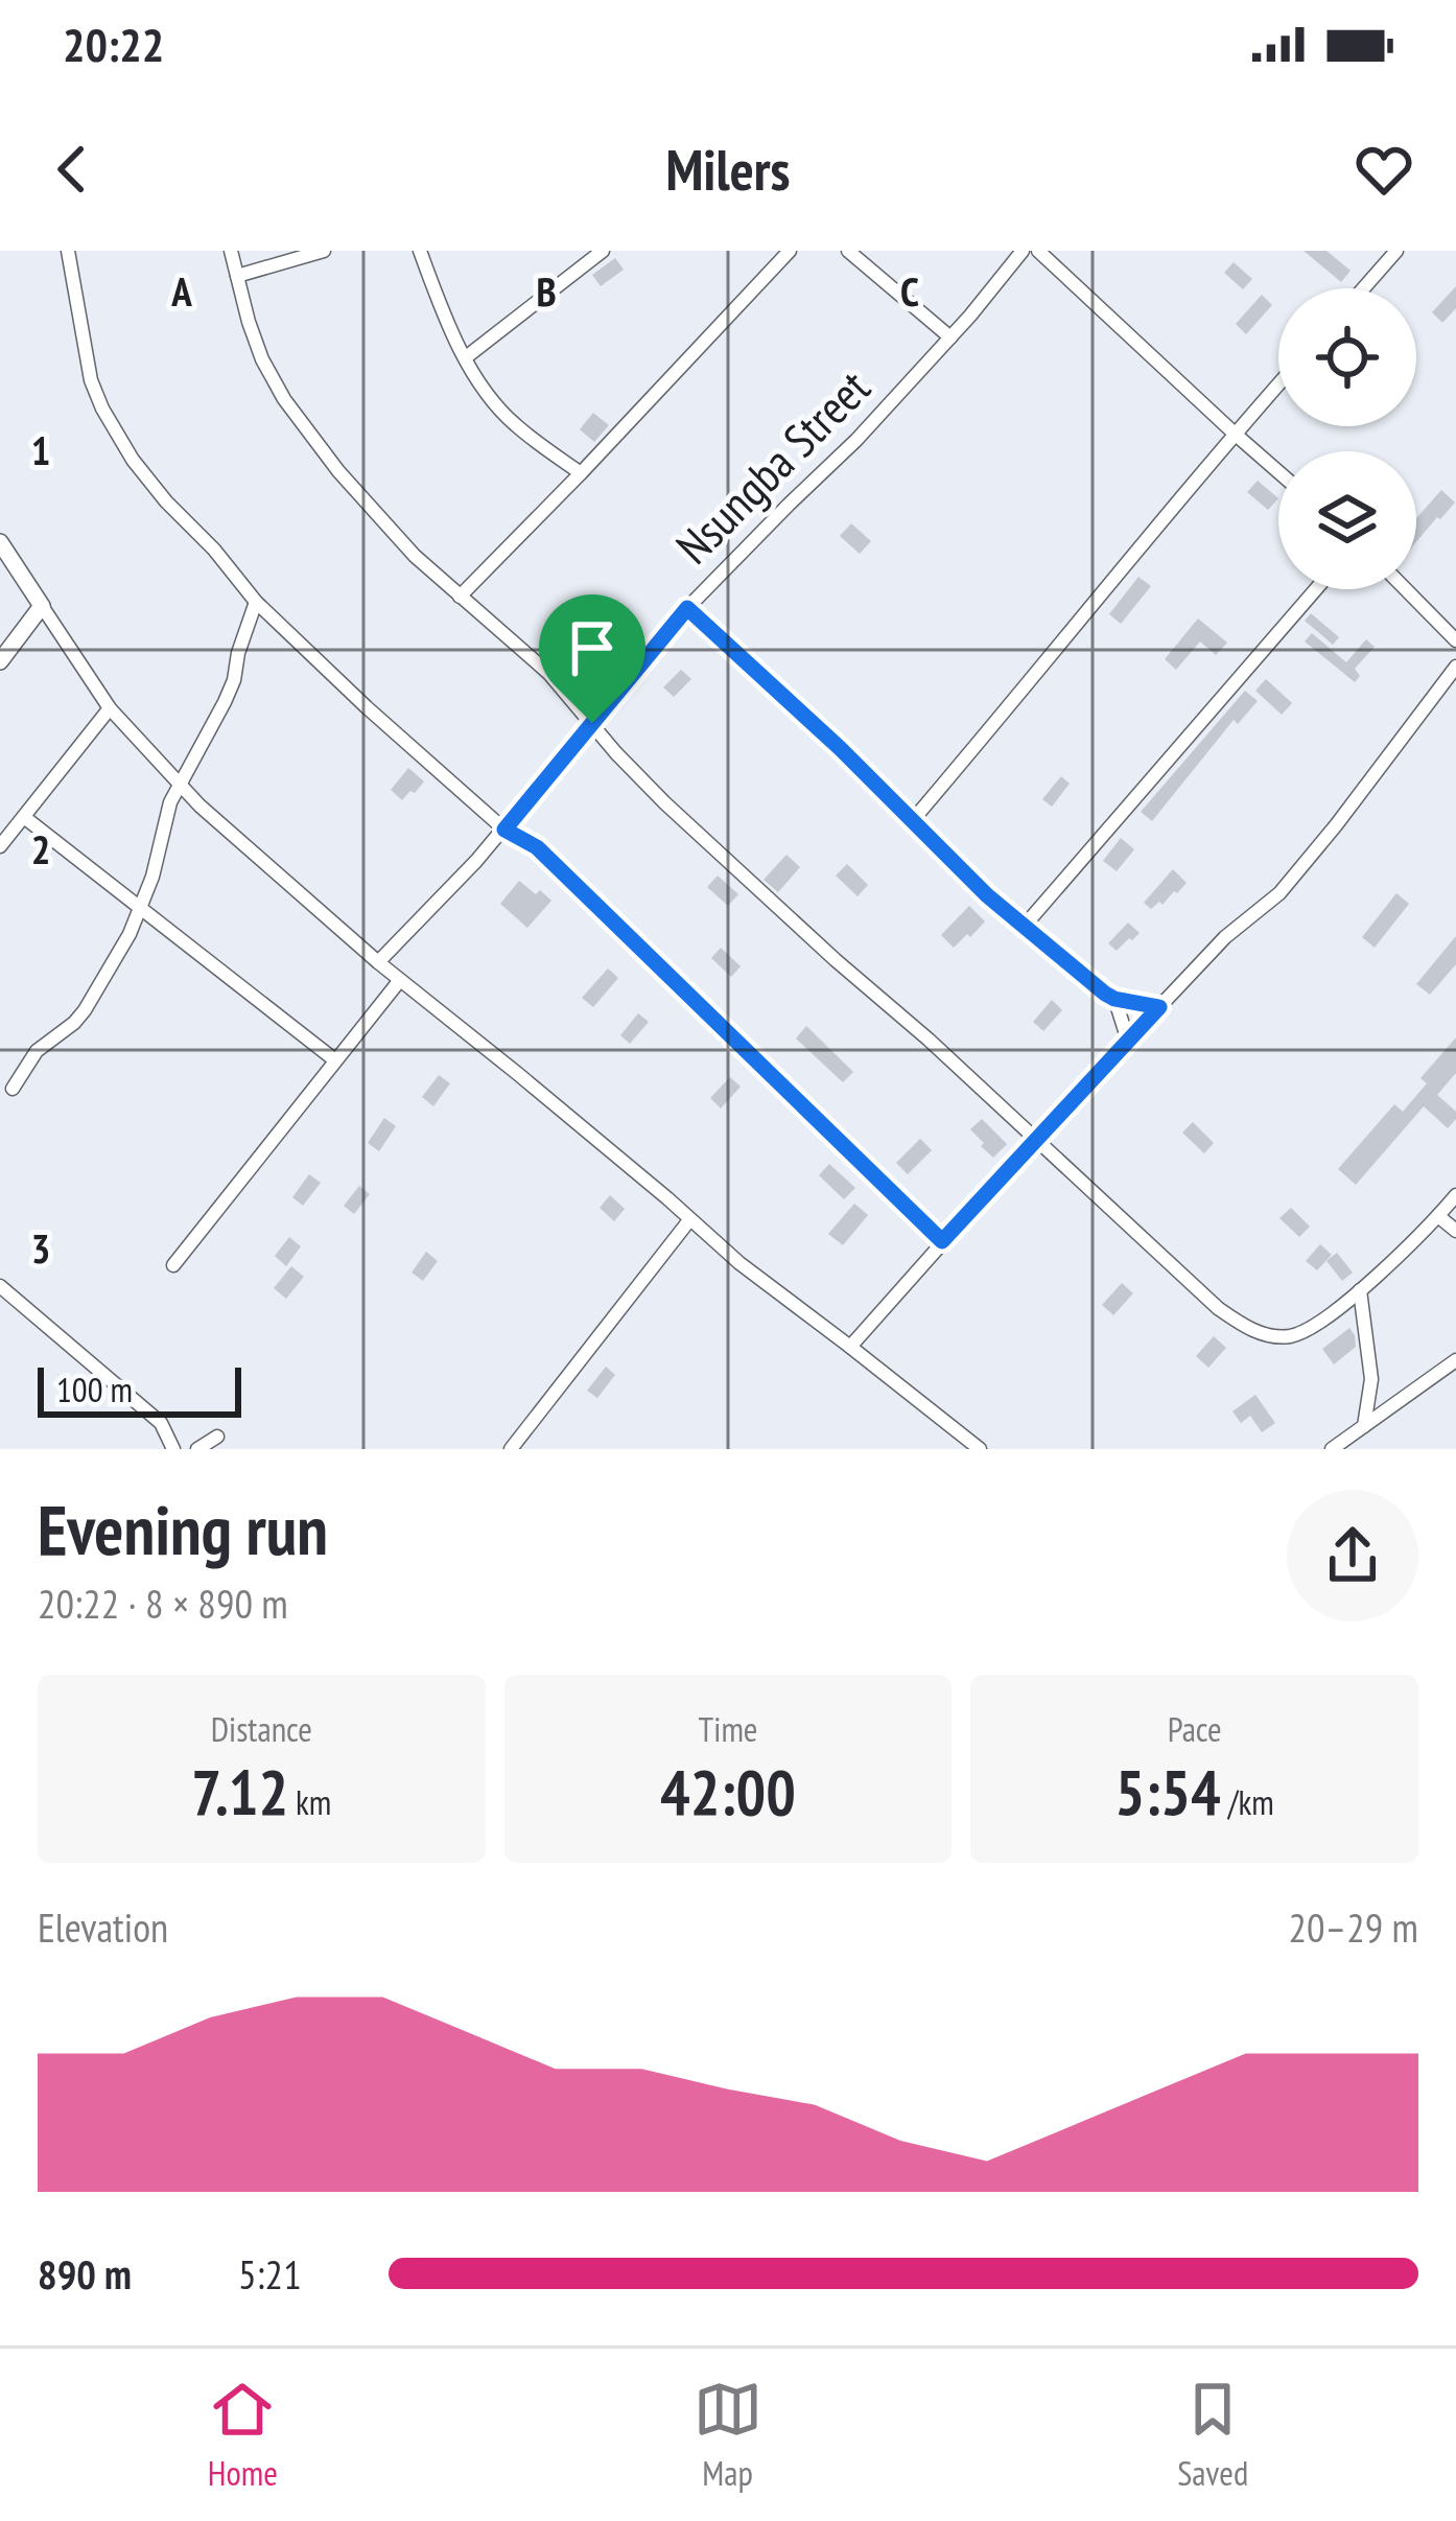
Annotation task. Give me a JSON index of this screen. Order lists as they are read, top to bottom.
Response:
{
  "streets": {
    "street": ["Nsungba Street"]
  },
  "scale_bar": "100 m",
  "page": {
    "status": "20:22",
    "header": "Milers",
    "scale": "100 m",
    "heading": ["Evening run", "20:22 · 8 × 890 m"],
    "stats": [
      ["Distance", "7.12 km"],
      ["Time", "42:00"],
      ["Pace", "5:54 /km"]
    ],
    "chart": ["Elevation", "20–29 m"],
    "list": [
      {
        "name": "890 m",
        "note": "5:21"
      }
    ],
    "tabs": ["Home", "Map", "Saved"]
  },
  "grid": {
    "columns": ["A", "B", "C"],
    "rows": ["1", "2", "3"]
  }
}
